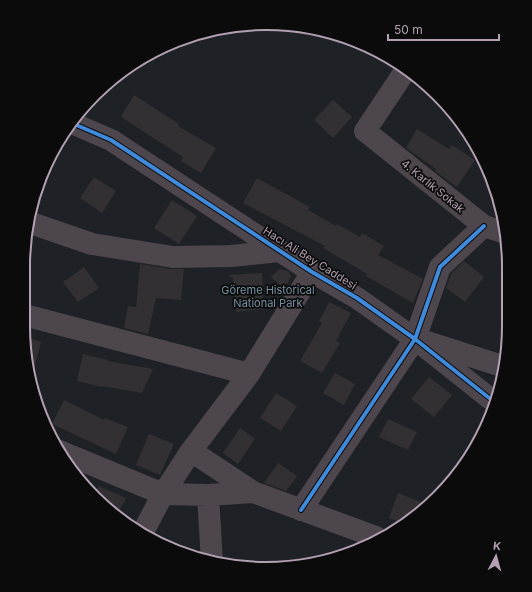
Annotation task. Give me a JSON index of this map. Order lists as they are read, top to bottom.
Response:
{
  "streets": {
    "street": ["4. Karlık Sokak", "Hacı Ali Bey Caddesi"]
  },
  "parks": ["Göreme Historical National Park"],
  "scale_bar": "50 m",
  "north": "top"
}
